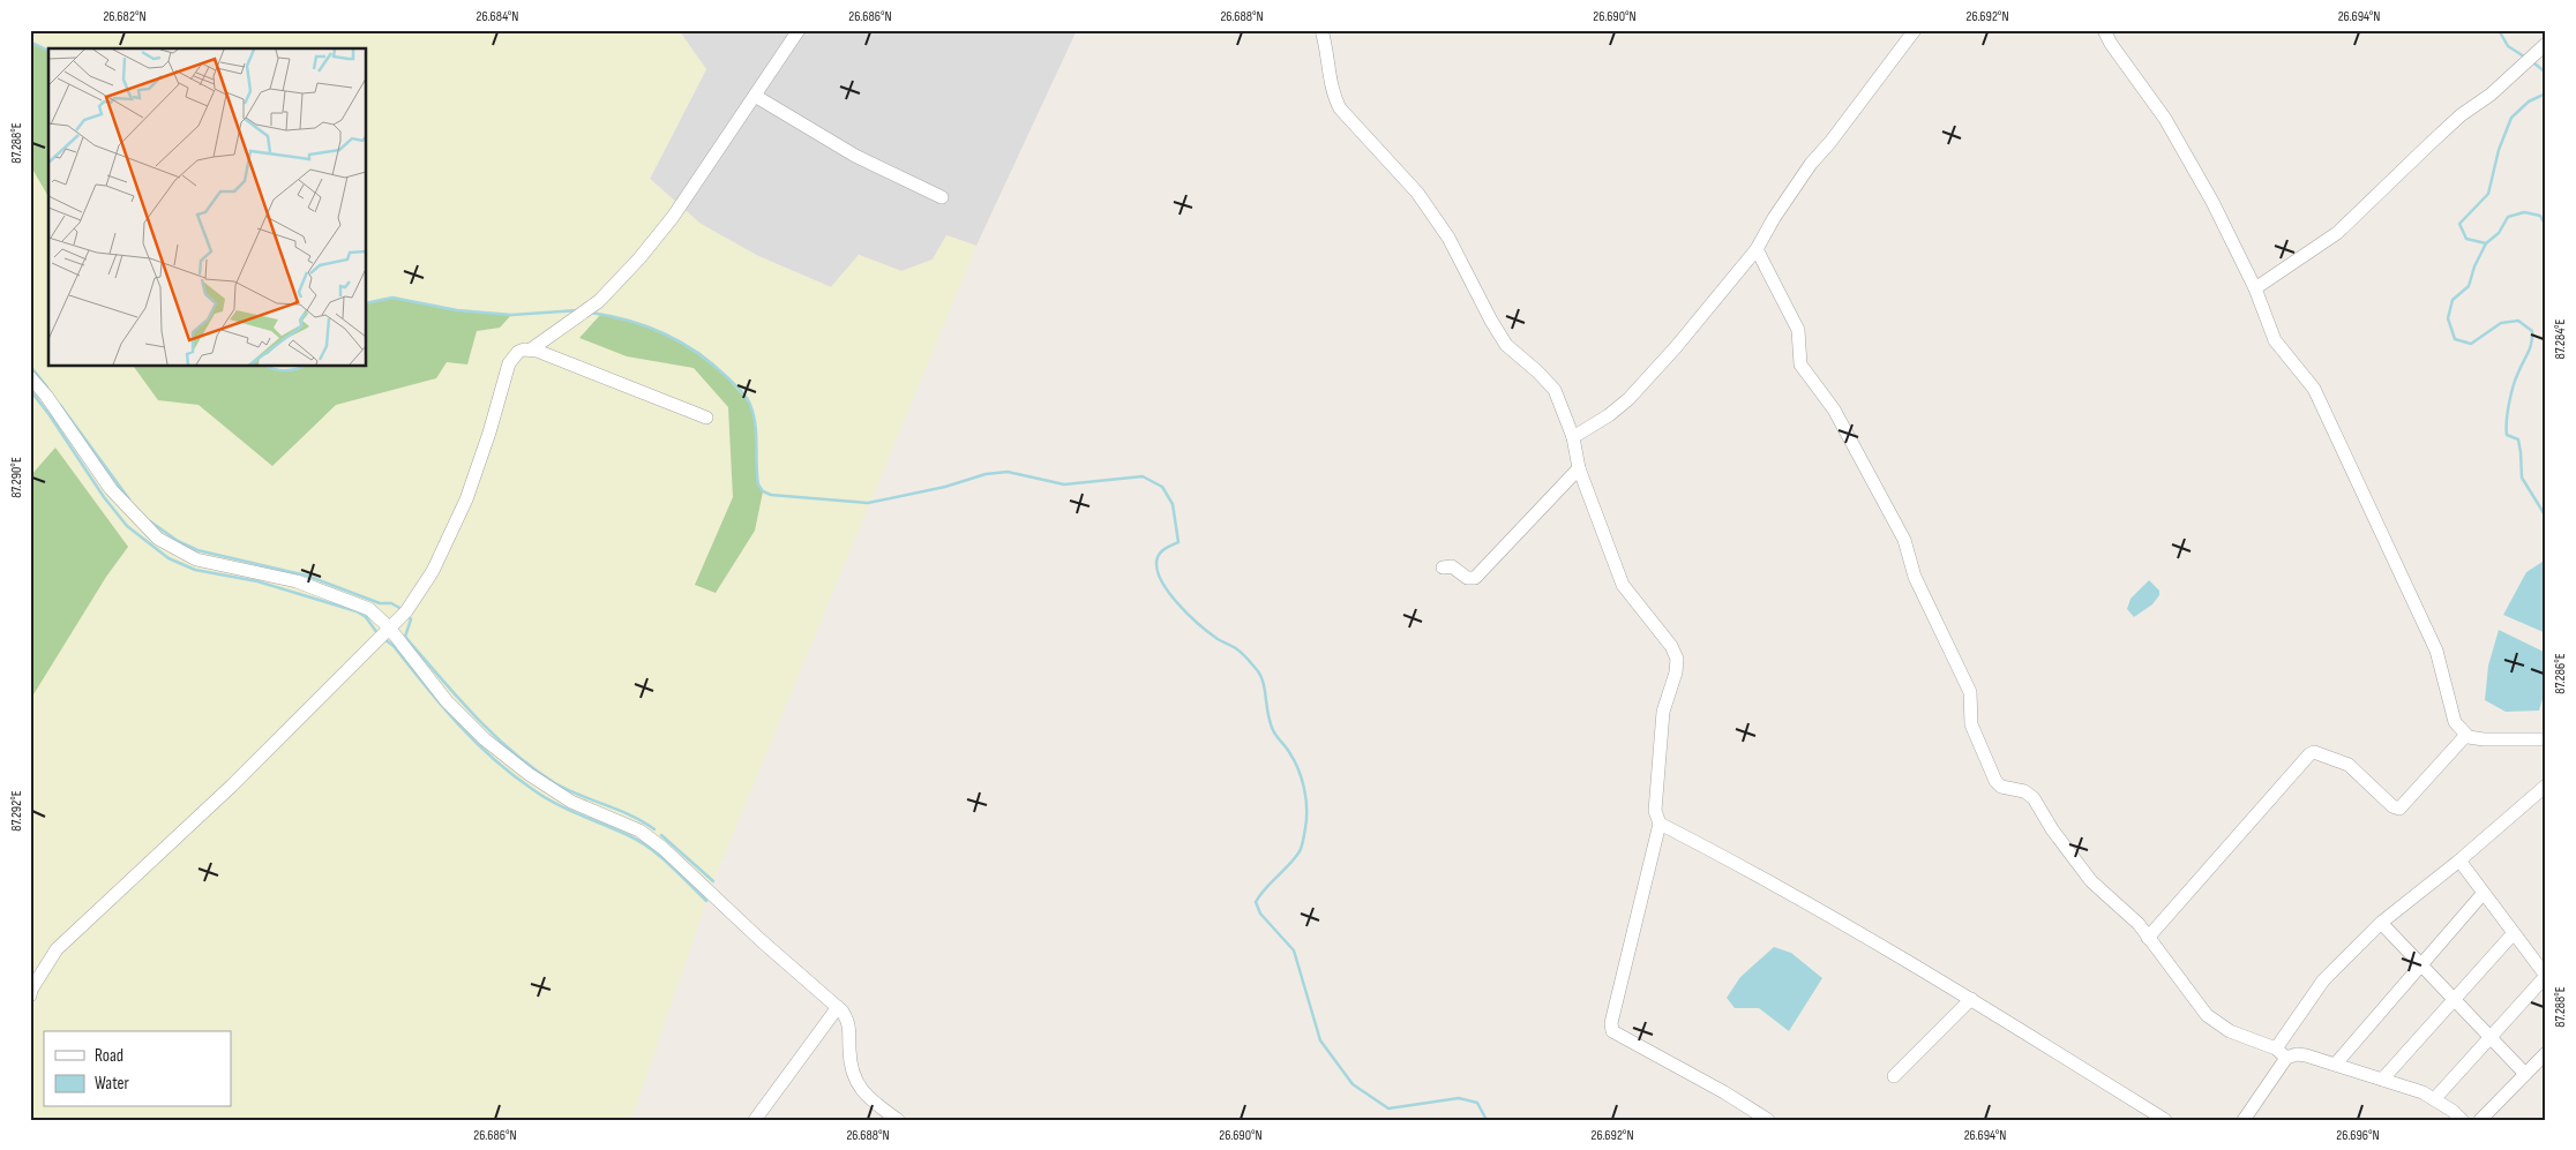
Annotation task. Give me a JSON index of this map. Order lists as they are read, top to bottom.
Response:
{
  "legend": ["Road", "Water"],
  "coordinates": [
    "26.682°N",
    "26.684°N",
    "26.686°N",
    "26.688°N",
    "26.690°N",
    "26.692°N",
    "26.694°N",
    "87.288°E",
    "87.284°E",
    "87.290°E",
    "87.286°E",
    "87.292°E",
    "26.696°N"
  ]
}
